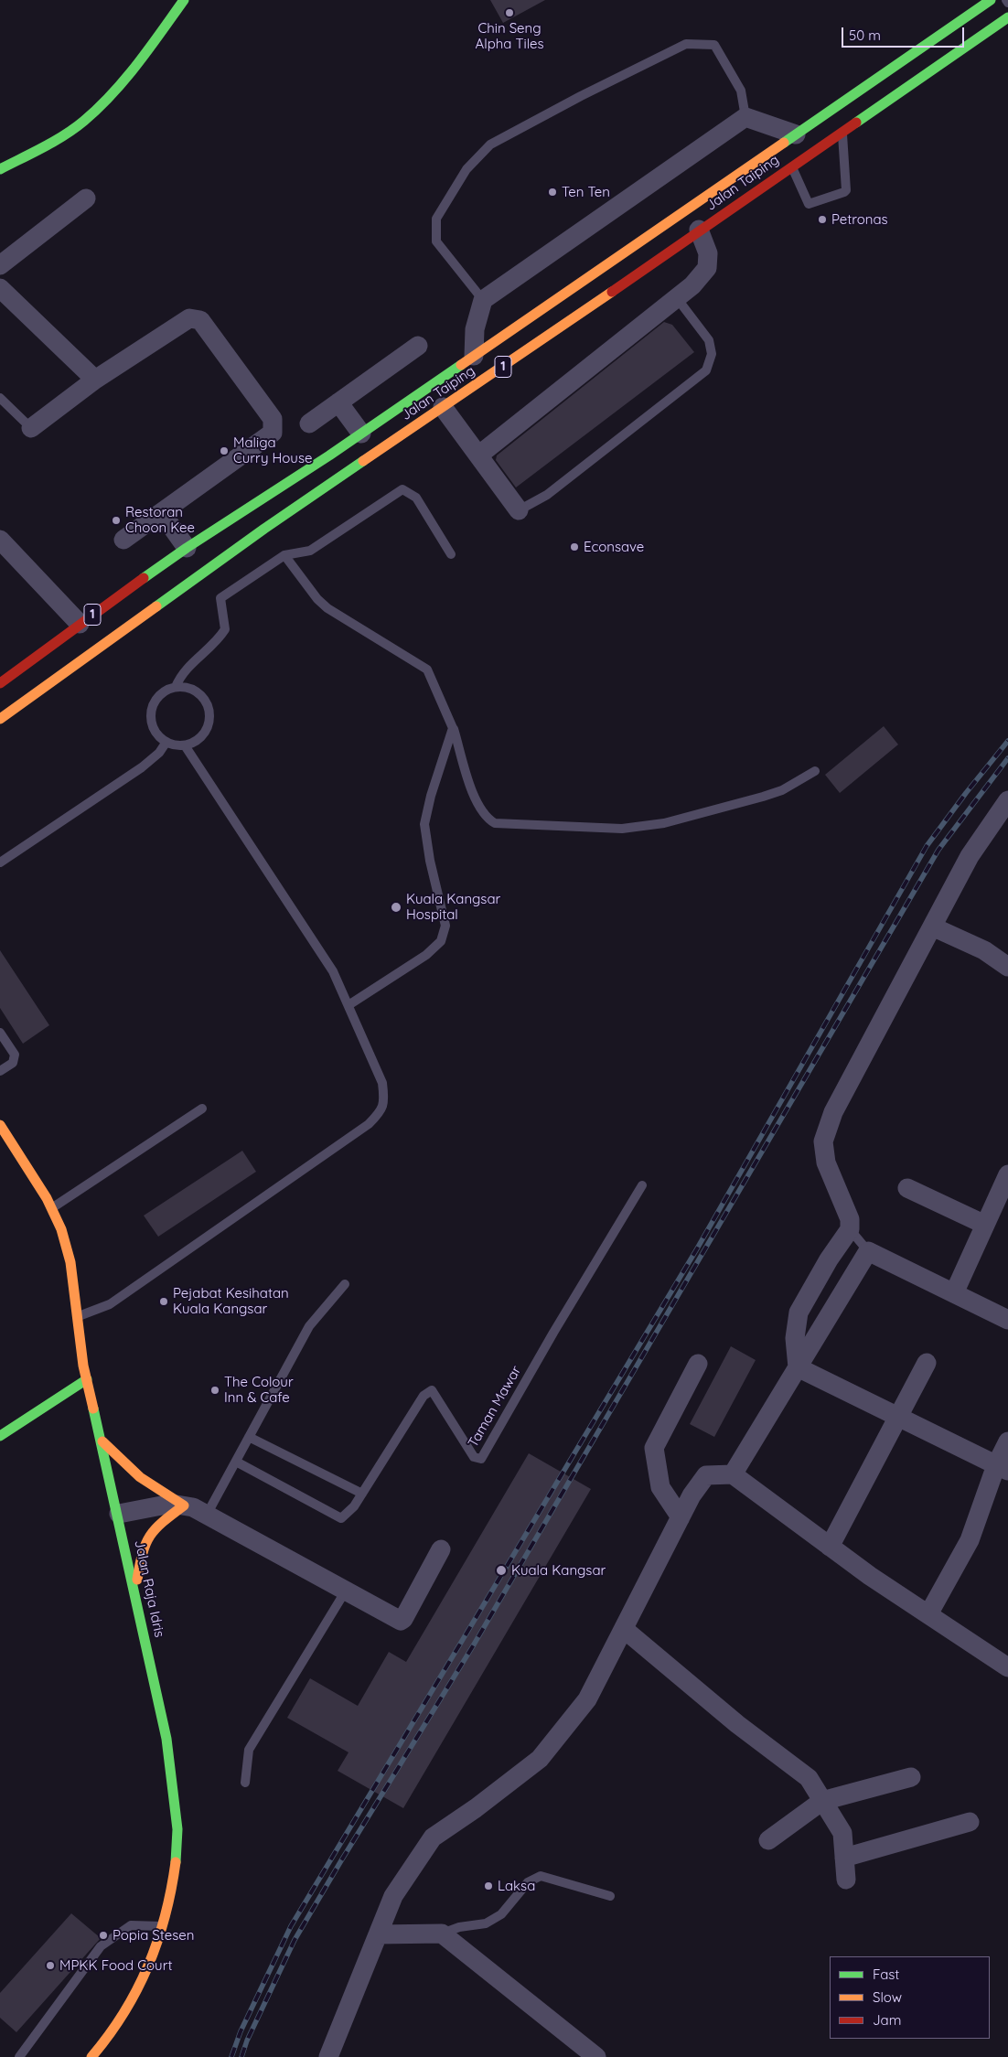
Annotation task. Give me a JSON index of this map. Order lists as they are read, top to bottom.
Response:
{
  "streets": {
    "main road": ["Jalan Taiping", "1", "Jalan Raja Idris"],
    "lane": ["Taman Mawar"]
  },
  "places": [
    "Chin Seng Alpha Tiles",
    "Ten Ten",
    "Petronas",
    "Maliga Curry House",
    "Restoran Choon Kee",
    "Econsave",
    "Kuala Kangsar Hospital",
    "Pejabat Kesihatan Kuala Kangsar",
    "The Colour Inn & Cafe",
    "Kuala Kangsar",
    "Laksa",
    "Popia Stesen",
    "MPKK Food Court"
  ],
  "legend": ["Fast", "Slow", "Jam"],
  "scale_bar": "50 m"
}
